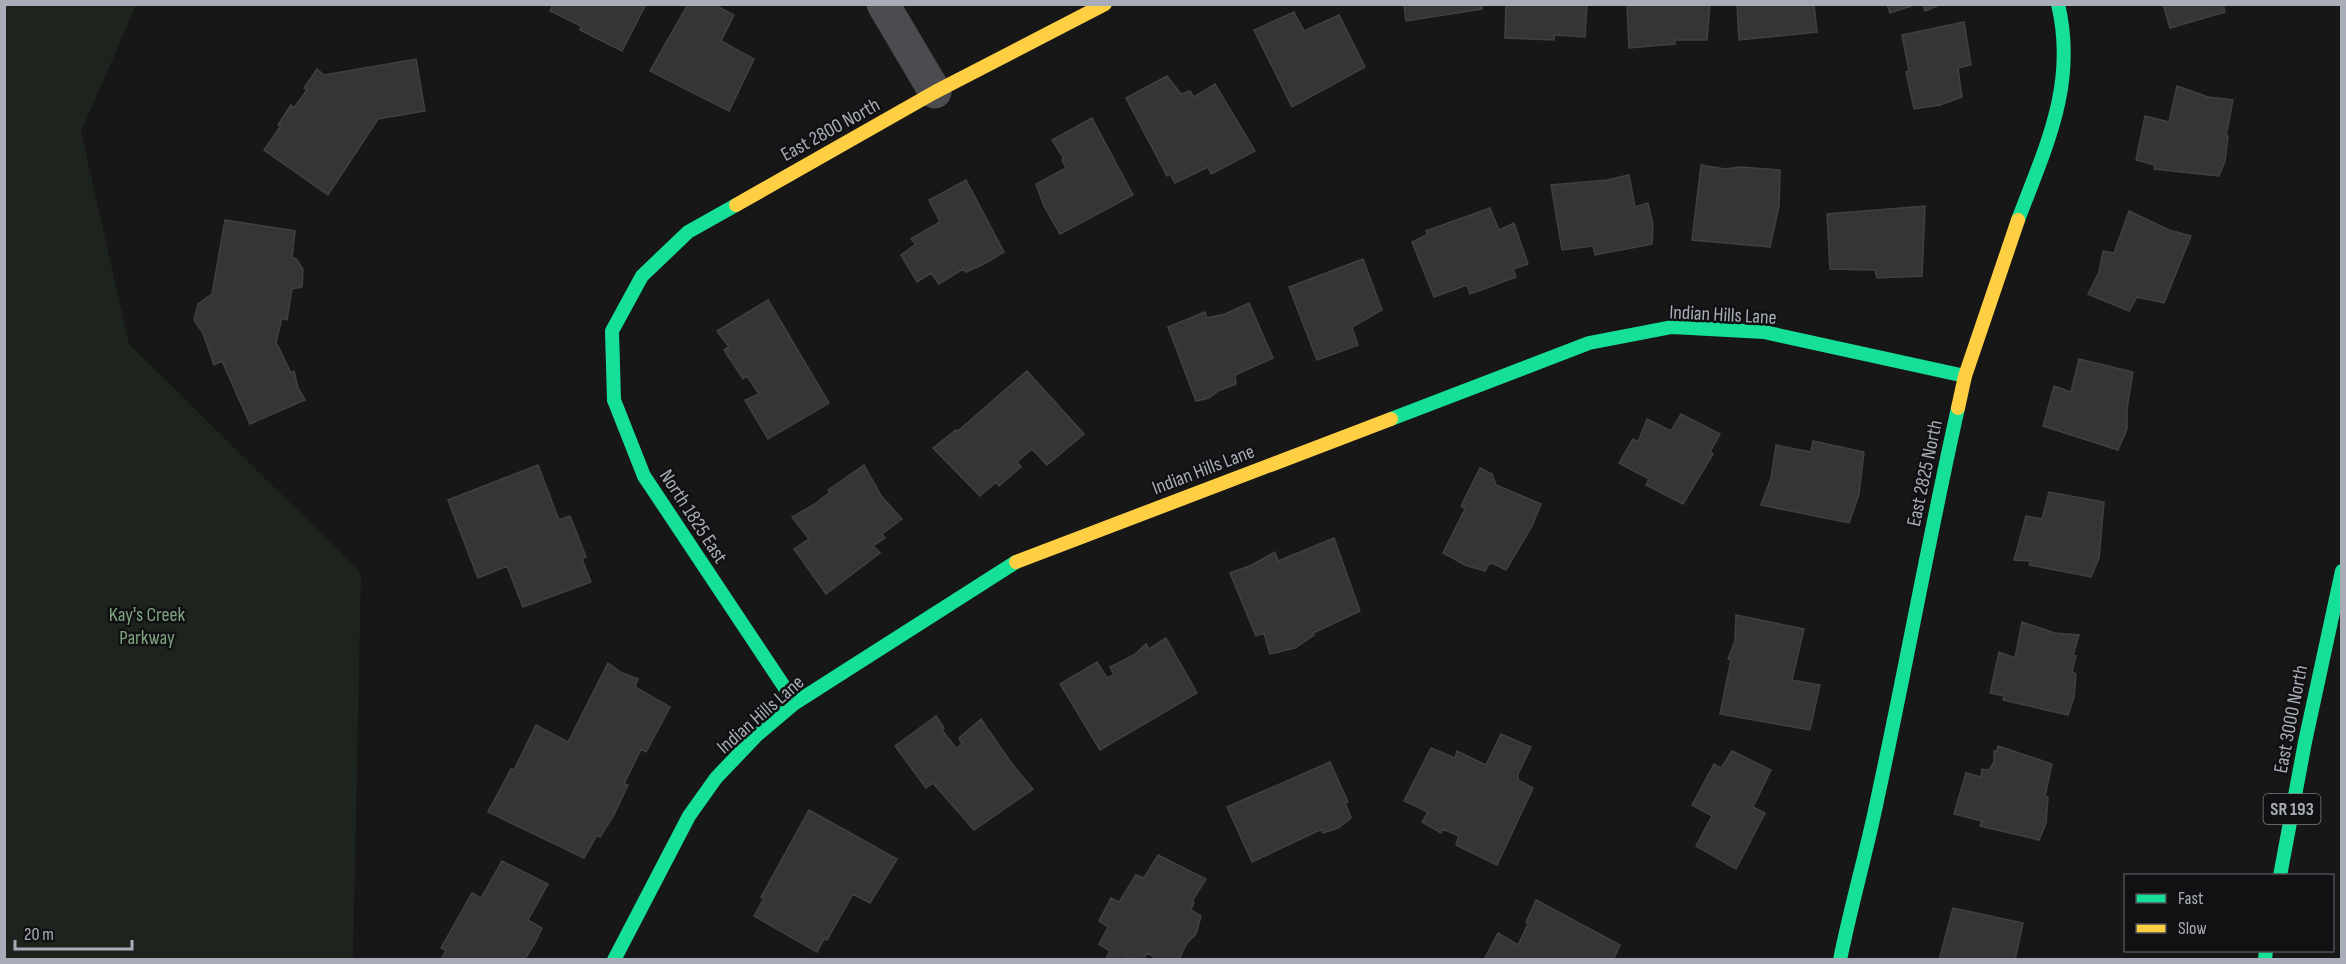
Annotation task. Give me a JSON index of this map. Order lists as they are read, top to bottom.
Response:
{
  "streets": {
    "street": [
      "East 2800 North",
      "Indian Hills Lane",
      "East 2825 North",
      "North 1825 East",
      "East 3000 North",
      "SR 193"
    ]
  },
  "crossings": [
    ["East 2800 North", "North 1825 East"],
    ["Indian Hills Lane", "East 2825 North"],
    ["Indian Hills Lane", "North 1825 East"]
  ],
  "parks": ["Kay's Creek Parkway"],
  "legend": ["Fast", "Slow"],
  "scale_bar": "20 m"
}
